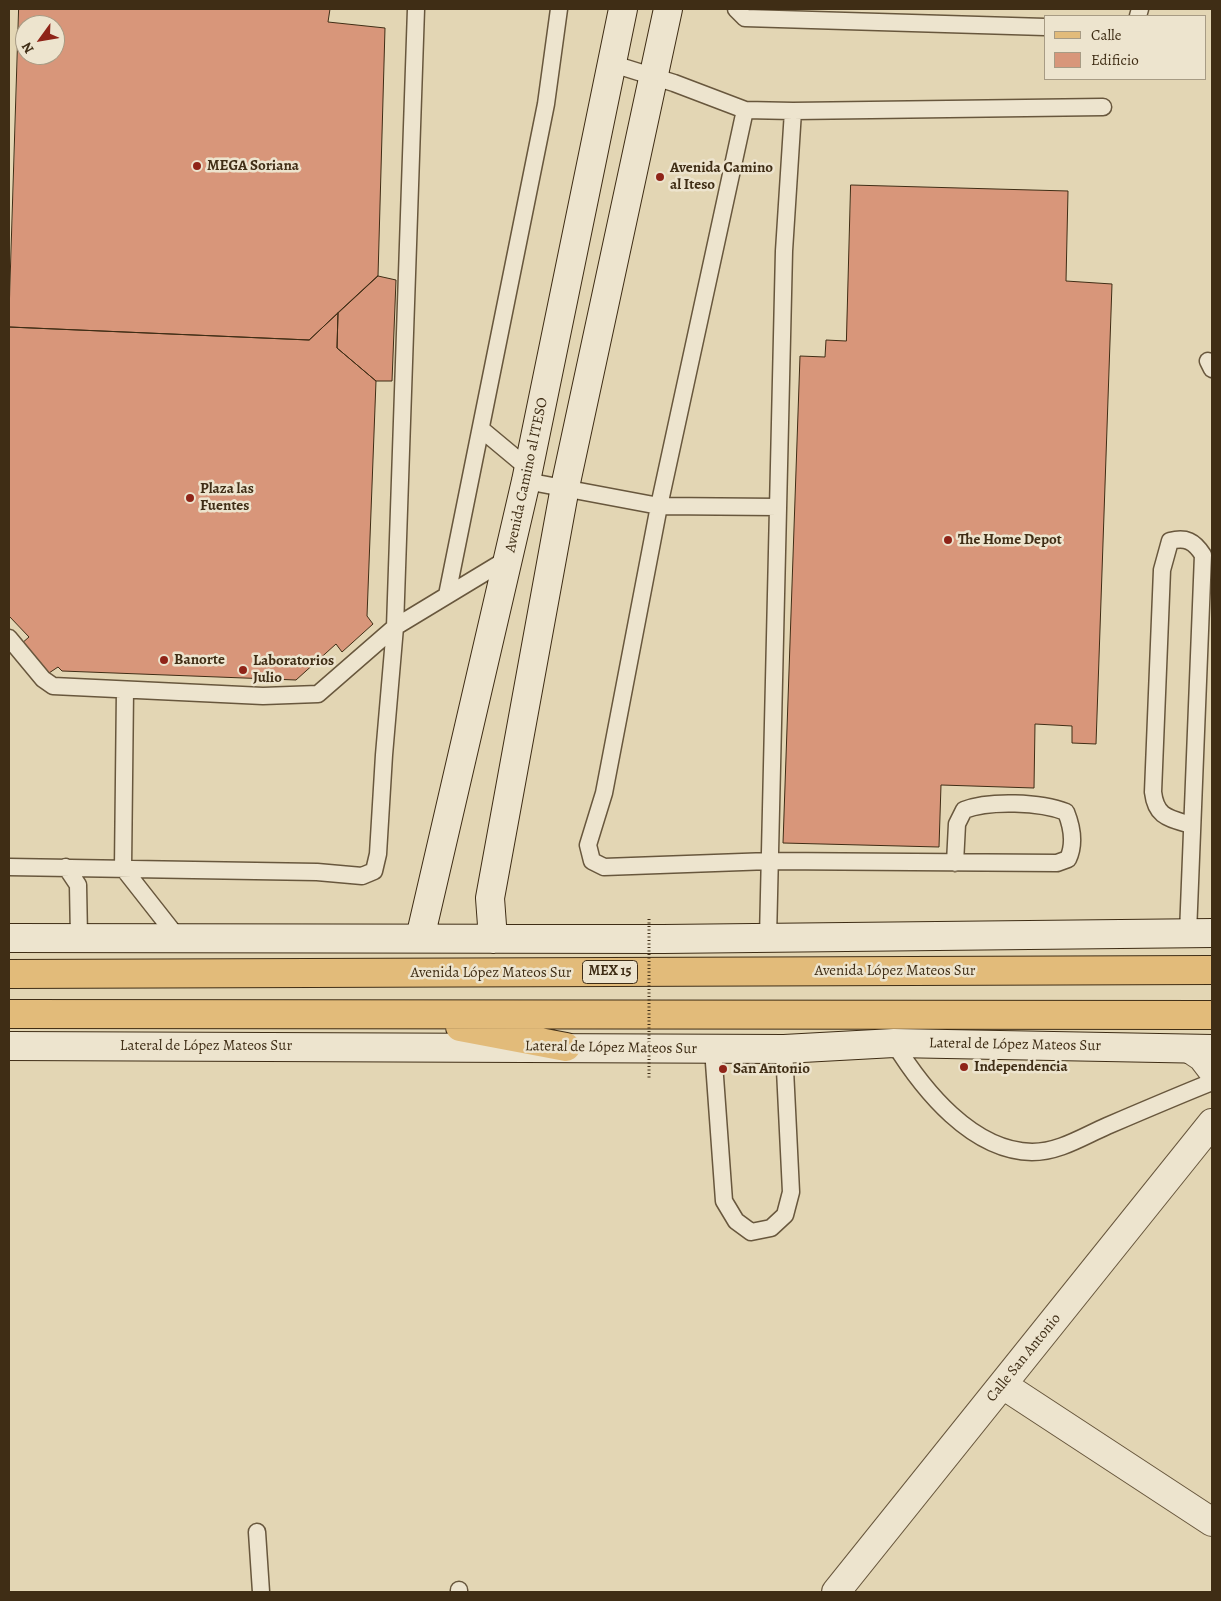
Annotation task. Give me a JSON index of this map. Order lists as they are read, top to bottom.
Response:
{
  "streets": {
    "main road": [
      "Avenida Camino al ITESO",
      "Avenida López Mateos Sur",
      "MEX 15",
      "Lateral de López Mateos Sur",
      "Calle San Antonio"
    ]
  },
  "places": [
    "MEGA Soriana",
    "Avenida Camino al Iteso",
    "Plaza las Fuentes",
    "The Home Depot",
    "Banorte",
    "Laboratorios Julio",
    "Independencia",
    "San Antonio"
  ],
  "legend": ["Calle", "Edificio"],
  "north": "bottom left"
}
